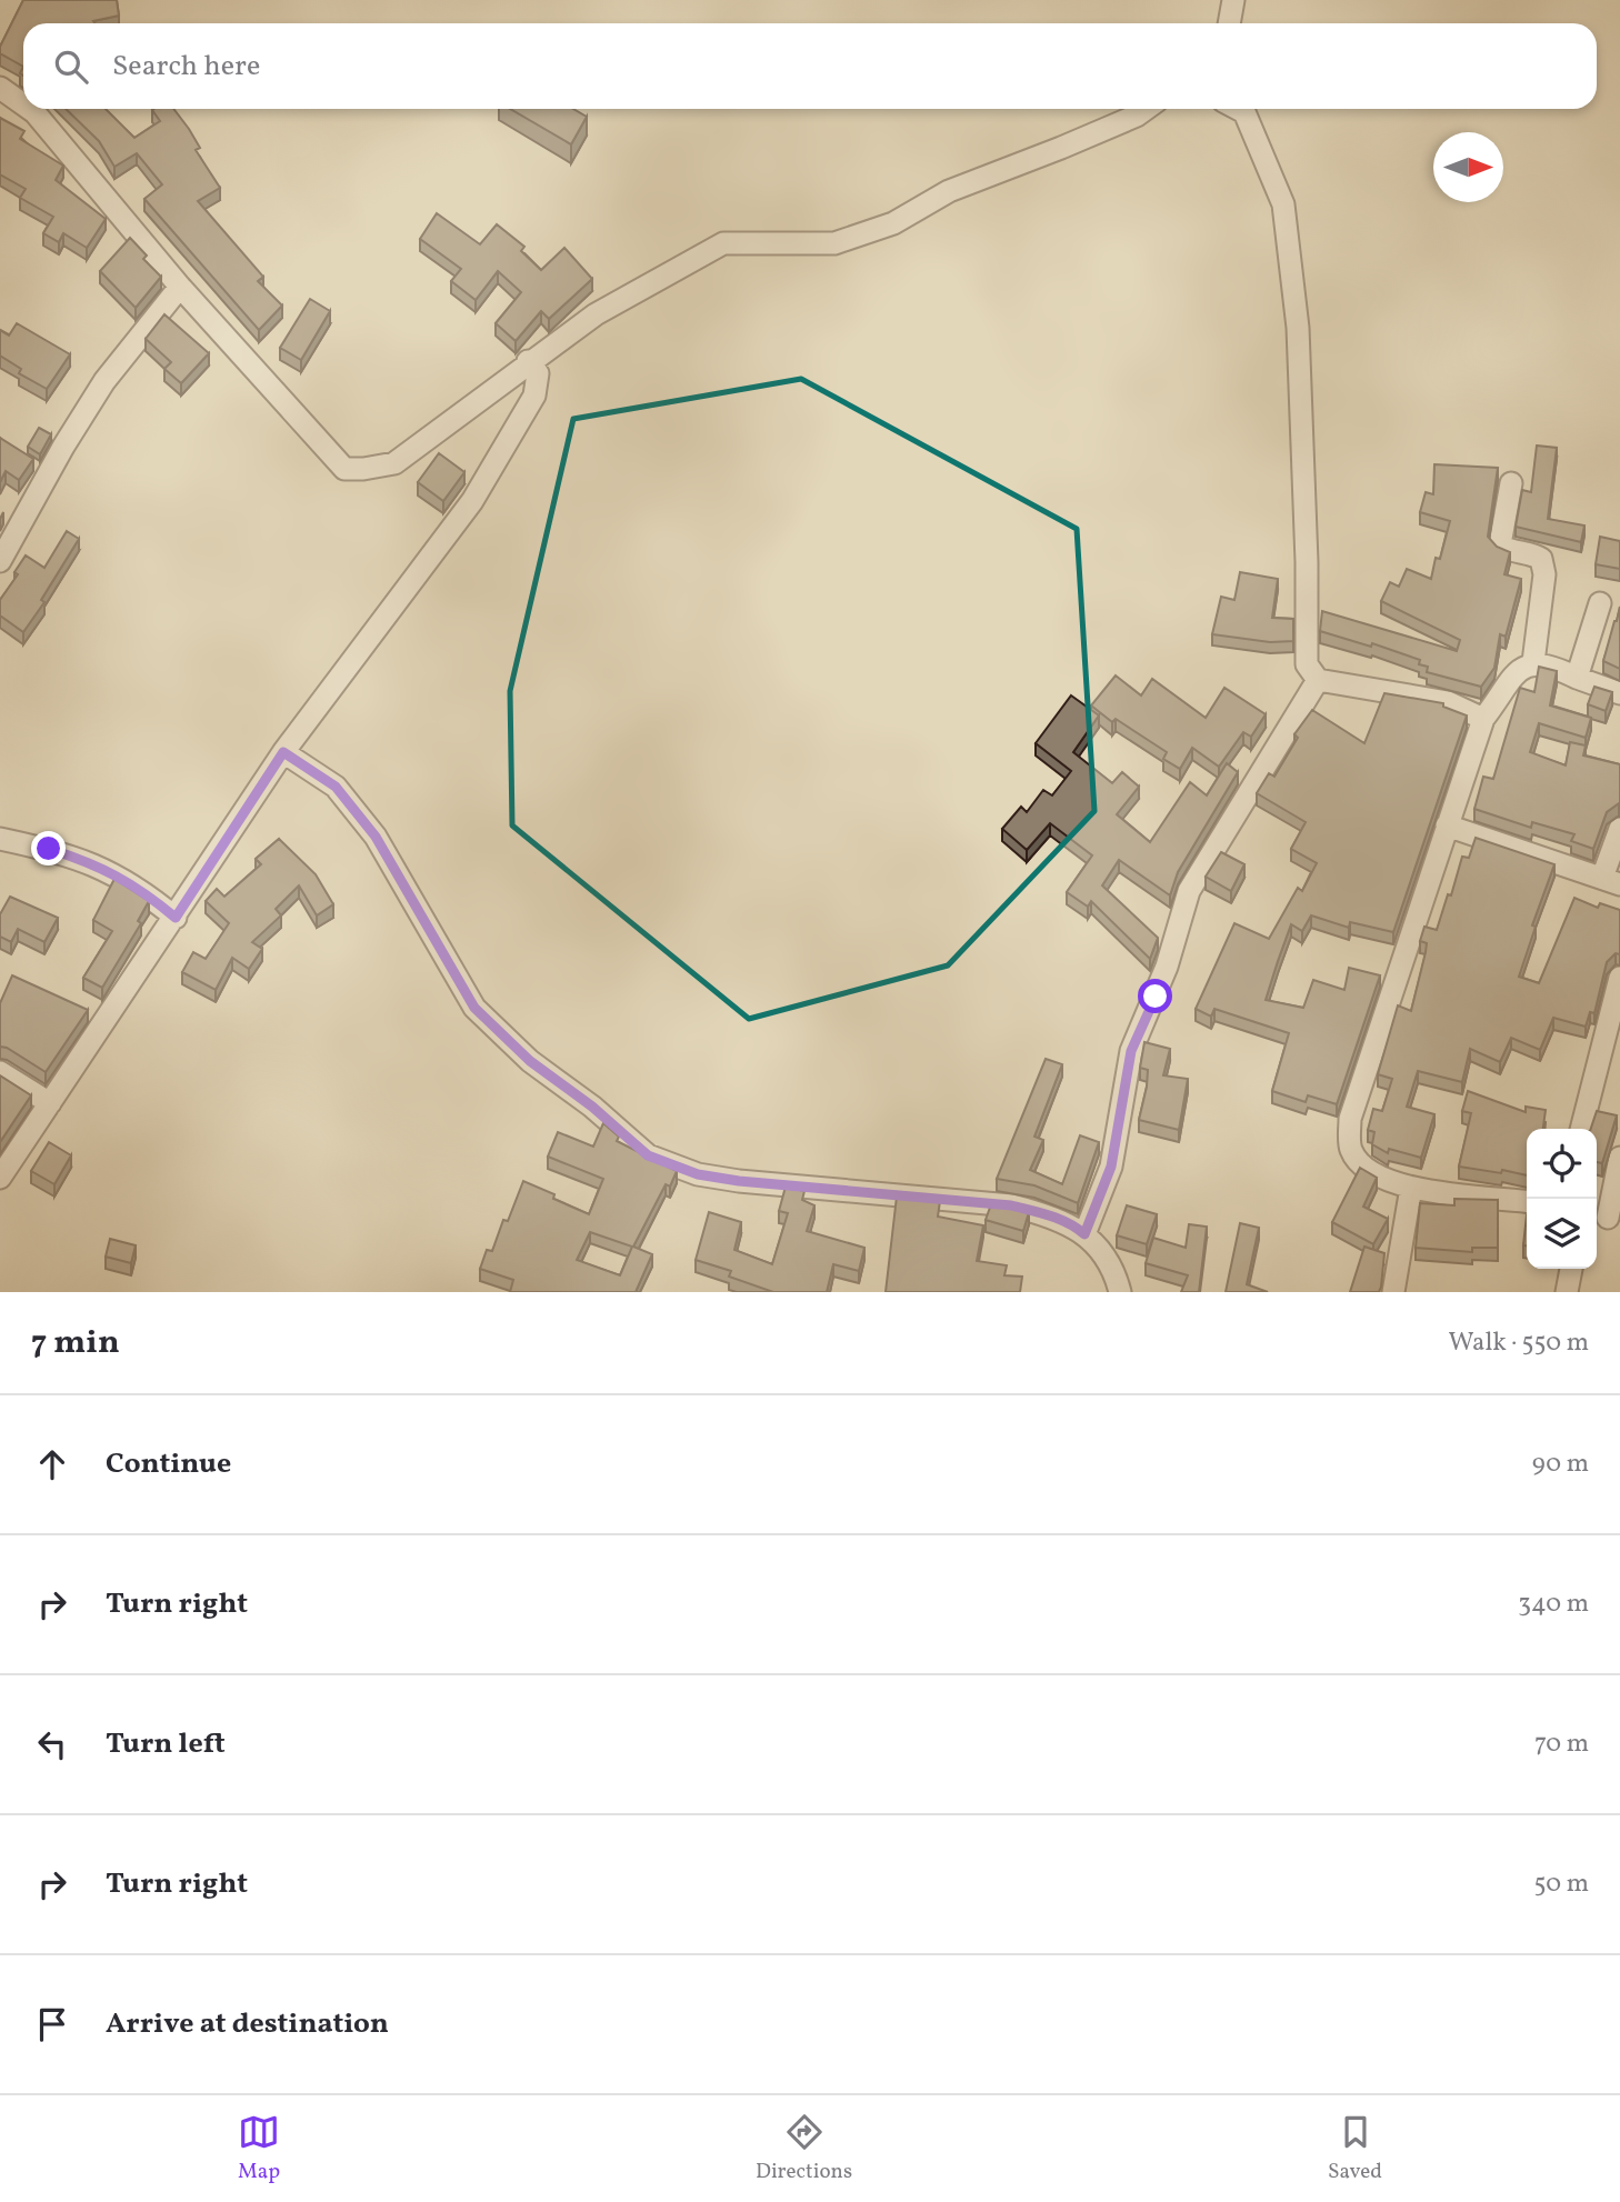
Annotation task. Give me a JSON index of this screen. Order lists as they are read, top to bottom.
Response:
{
  "north": "right",
  "page": {
    "search": "Search here",
    "heading": ["7 min", "Walk · 550 m"],
    "list": [
      ["Continue", "90 m"],
      ["Turn right", "340 m"],
      ["Turn left", "70 m"],
      ["Turn right", "50 m"],
      "Arrive at destination"
    ],
    "nav": ["Map", "Directions", "Saved"]
  }
}
